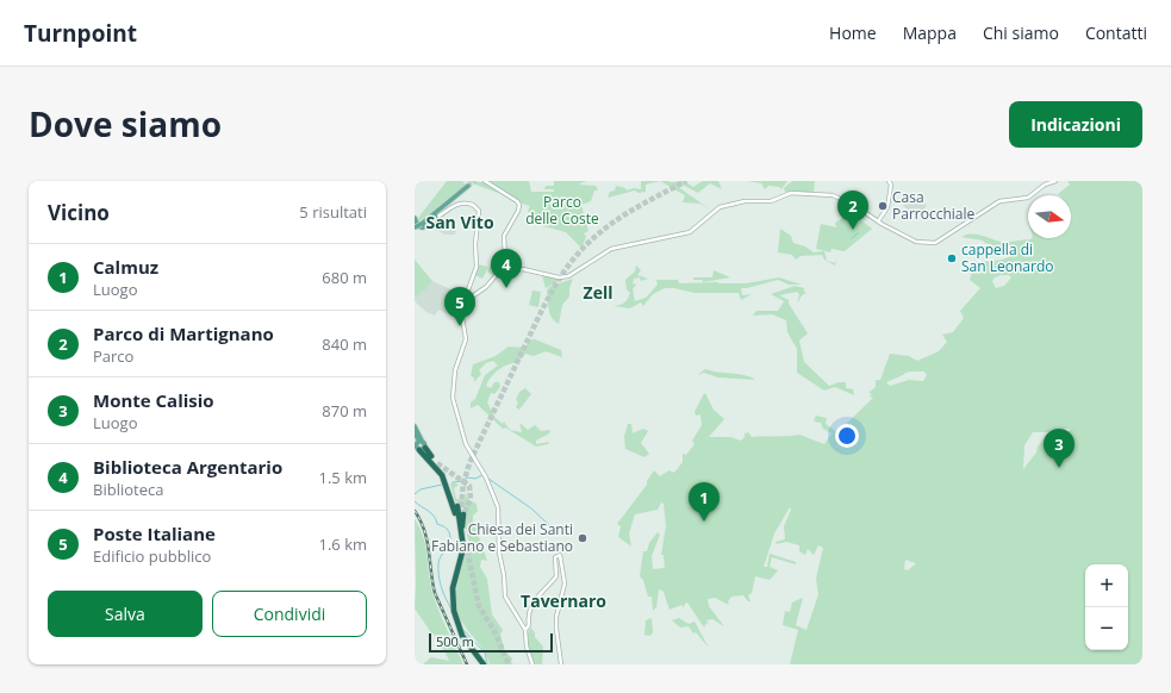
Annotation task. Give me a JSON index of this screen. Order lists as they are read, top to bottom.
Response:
{
  "districts": ["San Vito", "Zell", "Tavernaro"],
  "parks": ["Parco delle Coste"],
  "places": ["Casa Parrocchiale", "cappella di San Leonardo", "Chiesa dei Santi Fabiano e Sebastiano"],
  "scale_bar": "500 m",
  "north": "right",
  "page": {
    "header": "Turnpoint",
    "nav": [
      "Home",
      "Mappa",
      "Chi siamo",
      "Contatti"
    ],
    "title": "Dove siamo",
    "buttons": [
      "Indicazioni",
      ["Salva", "Condividi"]
    ],
    "heading": ["Vicino", "5 risultati"],
    "pins": [
      "2",
      "4",
      "5",
      "3",
      "1"
    ],
    "list": [
      {
        "mark": "1",
        "name": "Calmuz",
        "note": "Luogo",
        "value": "680 m"
      },
      {
        "mark": "2",
        "name": "Parco di Martignano",
        "note": "Parco",
        "value": "840 m"
      },
      {
        "mark": "3",
        "name": "Monte Calisio",
        "note": "Luogo",
        "value": "870 m"
      },
      {
        "mark": "4",
        "name": "Biblioteca Argentario",
        "note": "Biblioteca",
        "value": "1.5 km"
      },
      {
        "mark": "5",
        "name": "Poste Italiane",
        "note": "Edificio pubblico",
        "value": "1.6 km"
      }
    ],
    "map_buttons": ["+", "−"],
    "scale": "500 m"
  }
}
